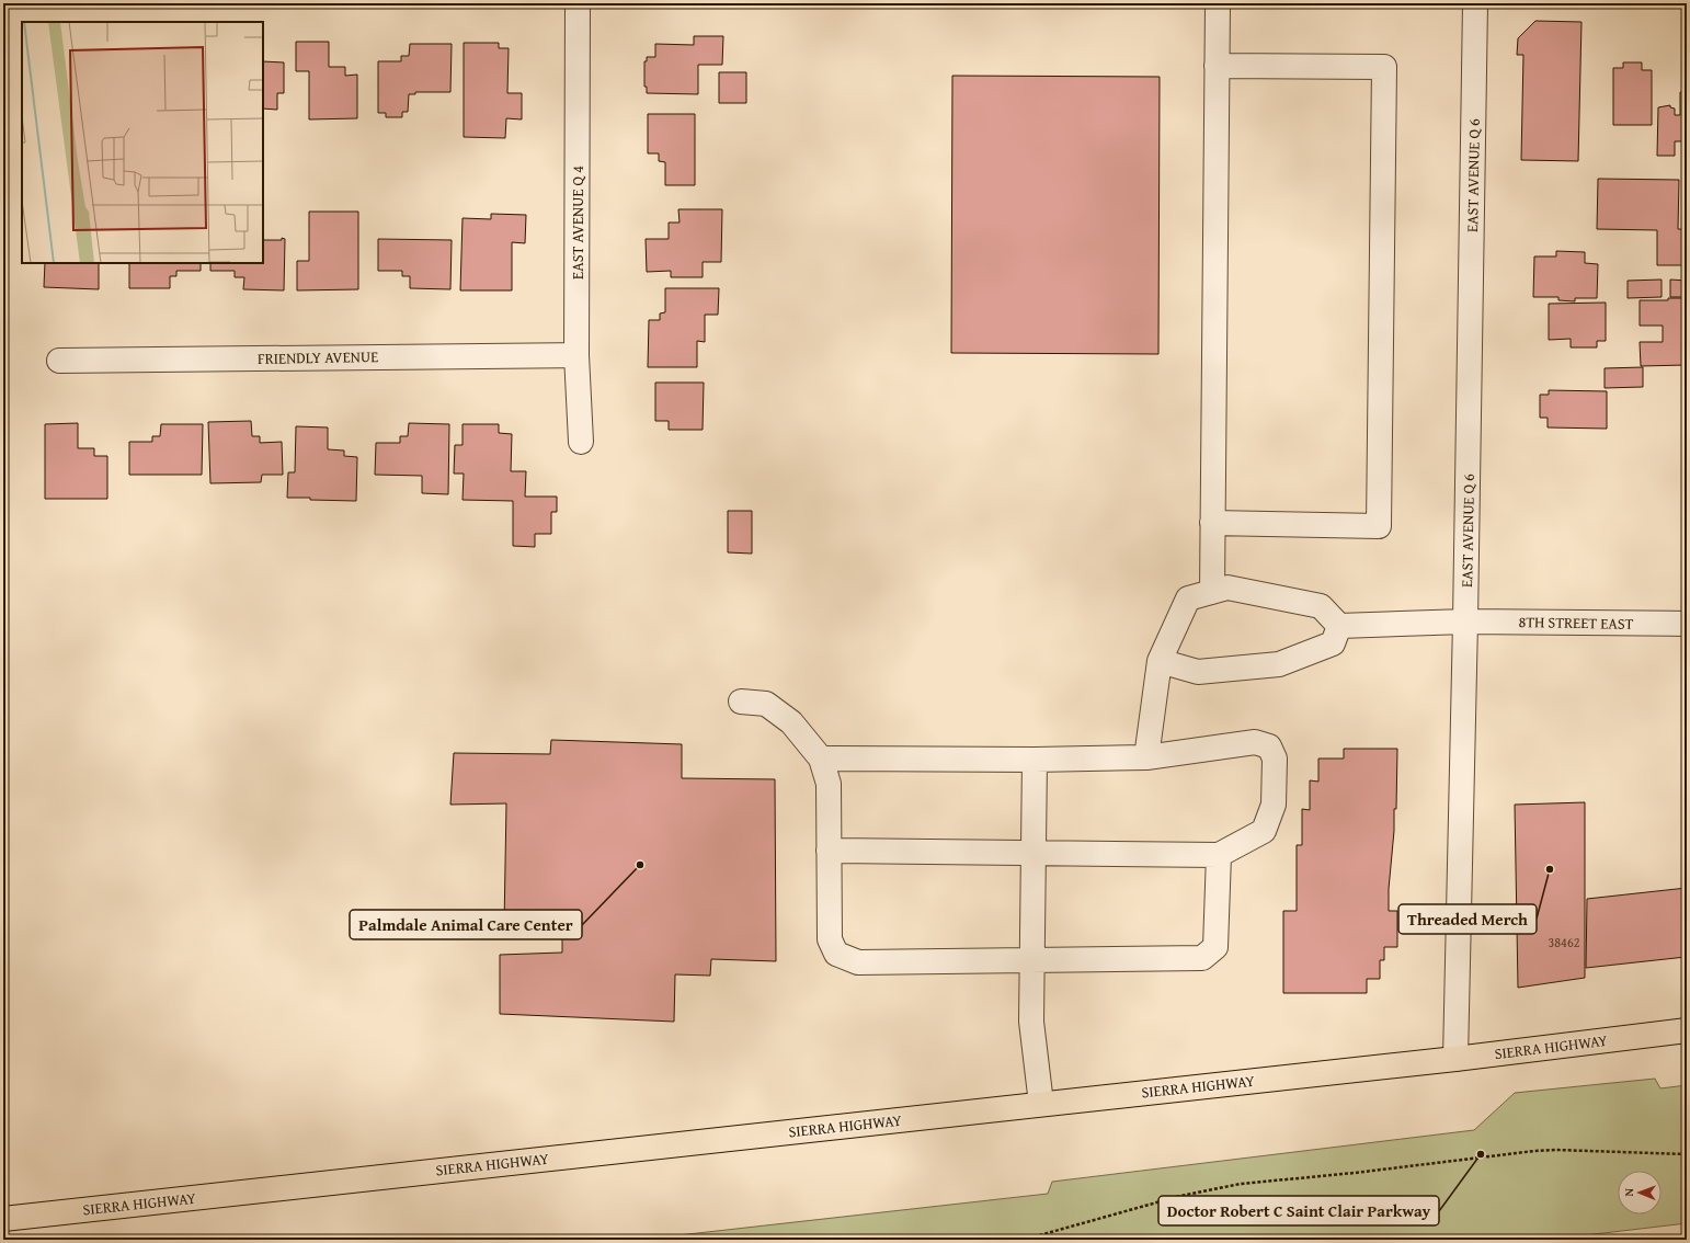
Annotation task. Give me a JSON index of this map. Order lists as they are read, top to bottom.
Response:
{
  "streets": {
    "main road": ["SIERRA HIGHWAY"],
    "street": [
      "EAST AVENUE Q 6",
      "EAST AVENUE Q 4",
      "FRIENDLY AVENUE",
      "8TH STREET EAST"
    ]
  },
  "crossings": [
    ["EAST AVENUE Q 6", "8TH STREET EAST"],
    ["EAST AVENUE Q 6", "SIERRA HIGHWAY"],
    ["EAST AVENUE Q 4", "FRIENDLY AVENUE"]
  ],
  "places": ["Palmdale Animal Care Center", "Threaded Merch", "Doctor Robert C Saint Clair Parkway"],
  "house_numbers": ["38462"],
  "north": "left"
}
